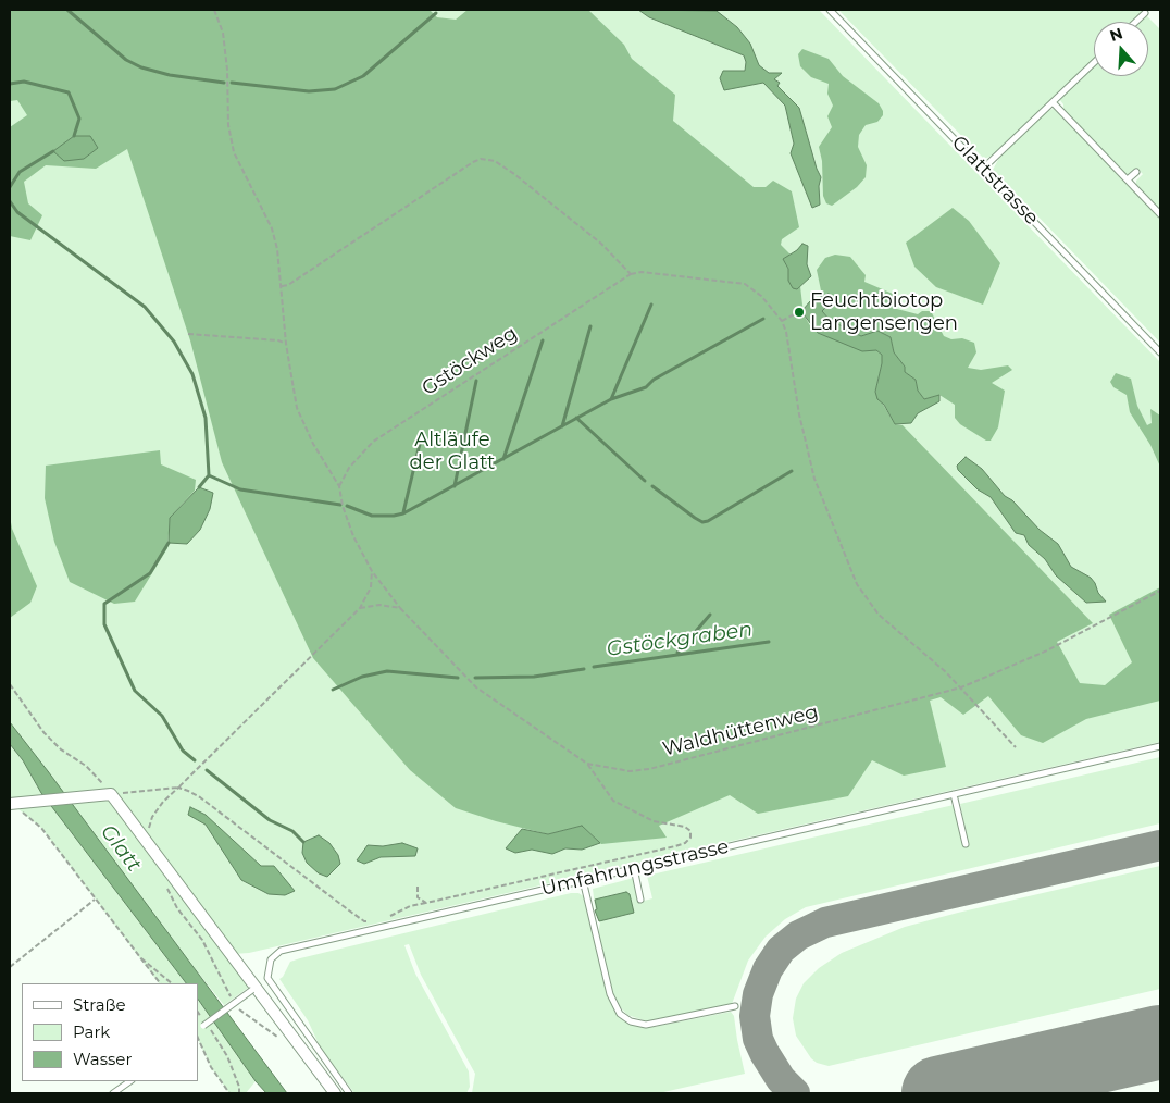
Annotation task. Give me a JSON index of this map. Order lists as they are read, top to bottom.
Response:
{
  "streets": {
    "lane": ["Glattstrasse", "Umfahrungsstrasse"],
    "path": ["Gstöckweg", "Waldhüttenweg"]
  },
  "crossings": [
    ["Gstöckweg", "Waldhüttenweg"]
  ],
  "water": ["Gstöckgraben", "Glatt"],
  "parks": ["Altläufe der Glatt"],
  "places": ["Feuchtbiotop Langensengen"],
  "legend": ["Straße", "Park", "Wasser"],
  "north": "top"
}
